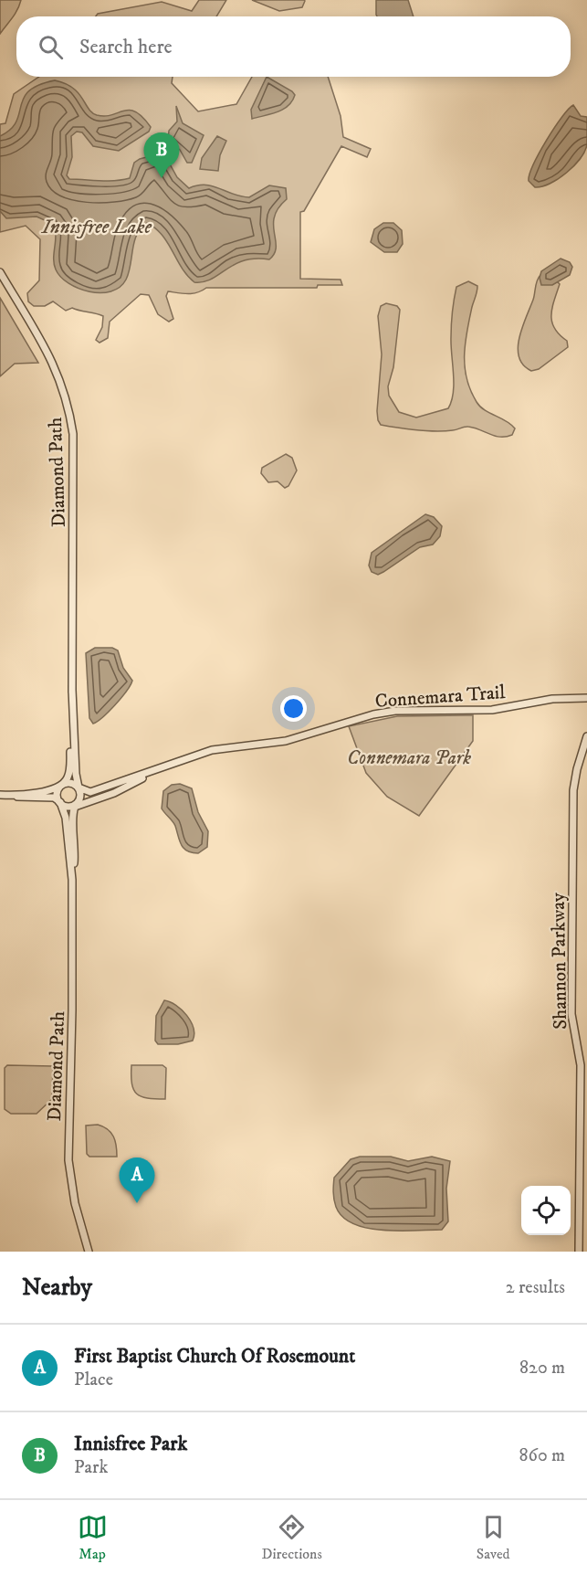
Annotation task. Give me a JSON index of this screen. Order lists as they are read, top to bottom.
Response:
{
  "streets": {
    "street": ["Diamond Path", "Connemara Trail", "Shannon Parkway"]
  },
  "crossings": [
    ["Diamond Path", "Connemara Trail"]
  ],
  "water": ["Innisfree Lake"],
  "parks": ["Connemara Park"],
  "page": {
    "search": "Search here",
    "pins": ["B", "A"],
    "heading": ["Nearby", "2 results"],
    "list": [
      {
        "mark": "A",
        "name": "First Baptist Church Of Rosemount",
        "note": "Place",
        "value": "820 m"
      },
      {
        "mark": "B",
        "name": "Innisfree Park",
        "note": "Park",
        "value": "860 m"
      }
    ],
    "nav": ["Map", "Directions", "Saved"]
  }
}
